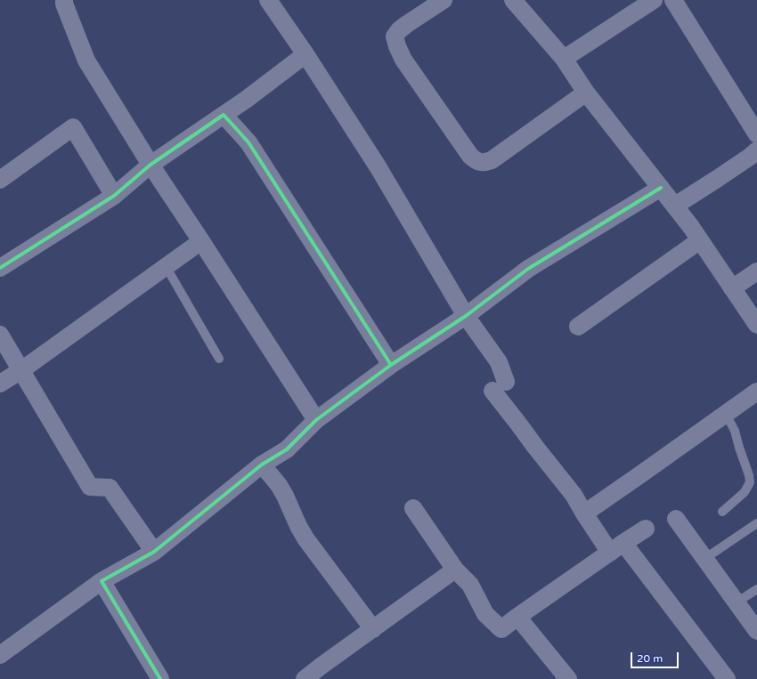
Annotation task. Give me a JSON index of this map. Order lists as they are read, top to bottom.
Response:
{
  "scale_bar": "20 m"
}
